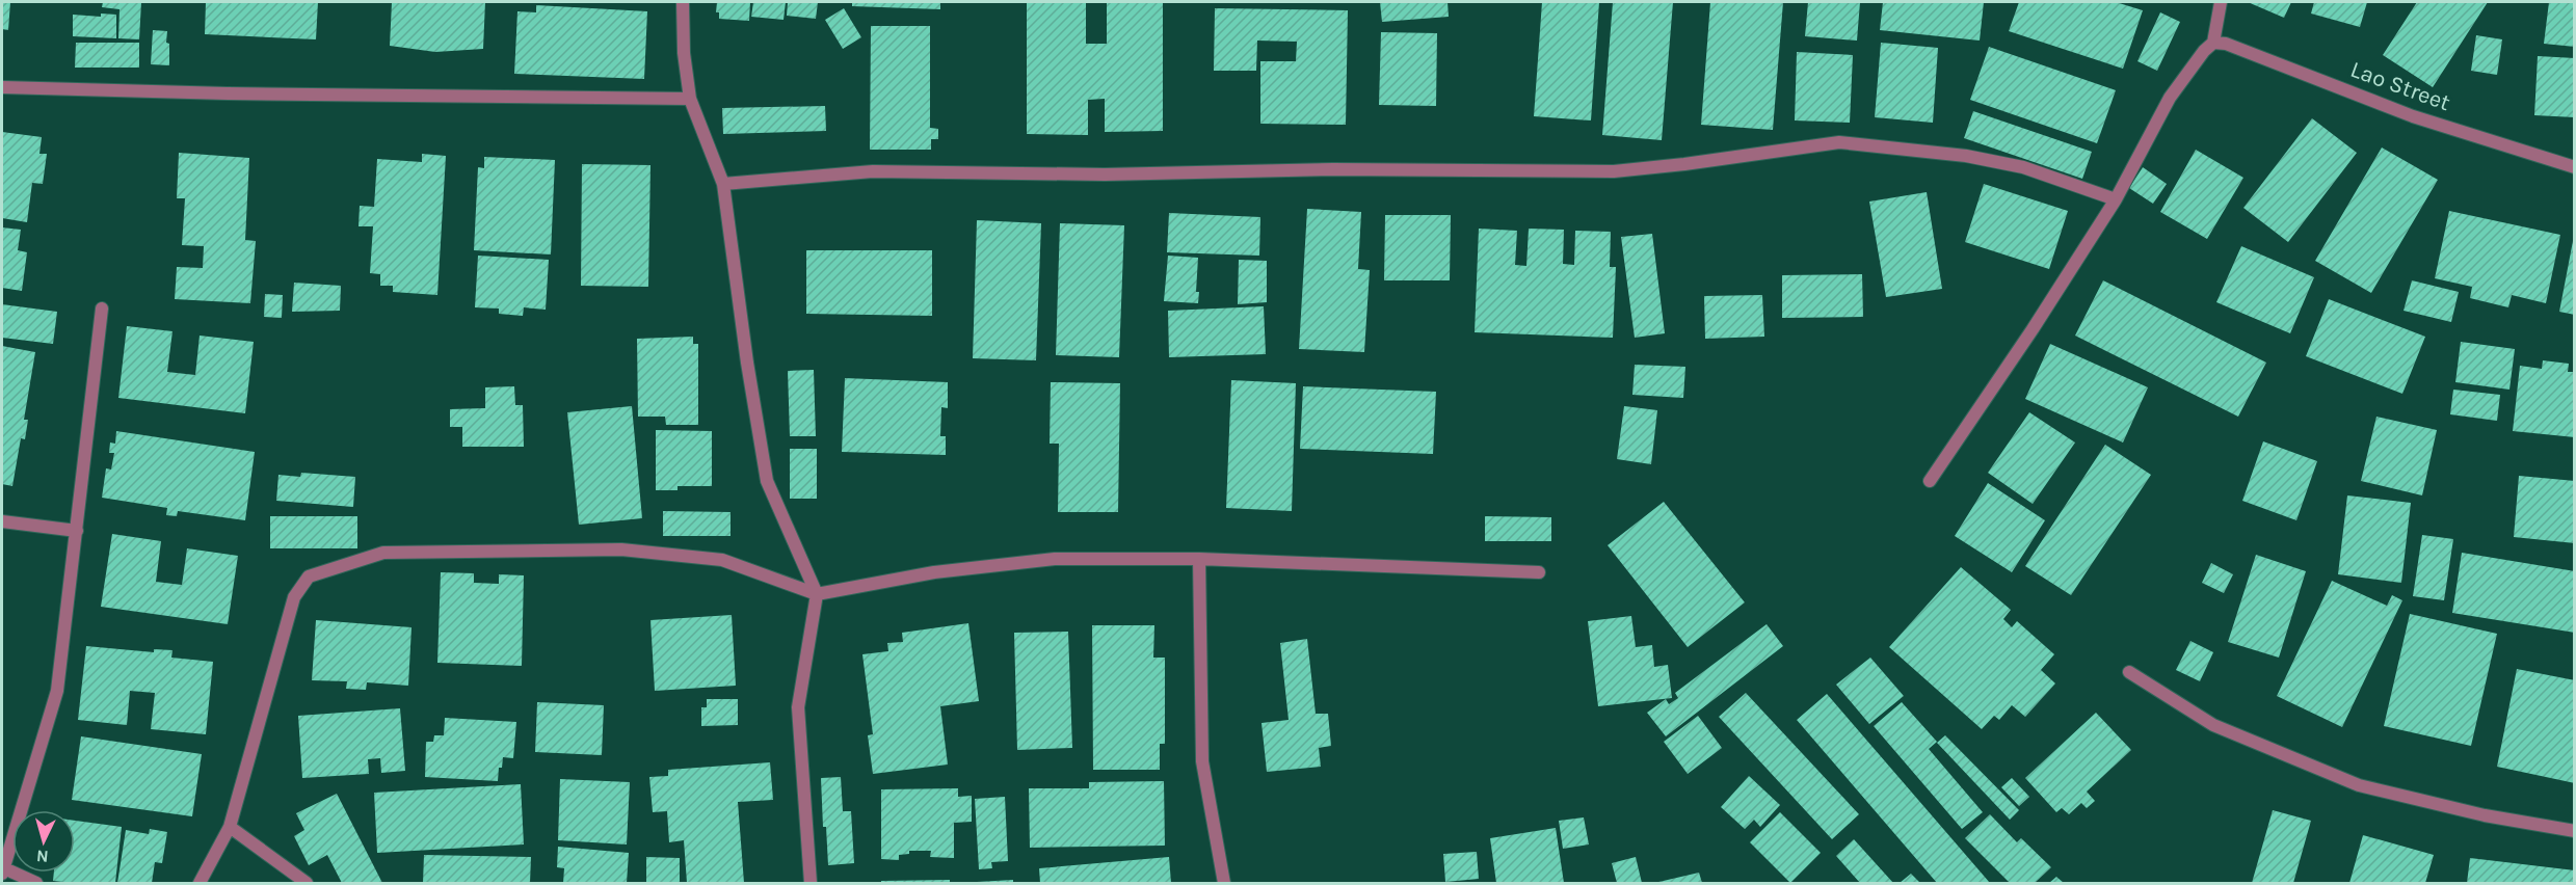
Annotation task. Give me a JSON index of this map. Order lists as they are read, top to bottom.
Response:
{
  "streets": {
    "street": ["Lao Street"]
  },
  "north": "bottom"
}
